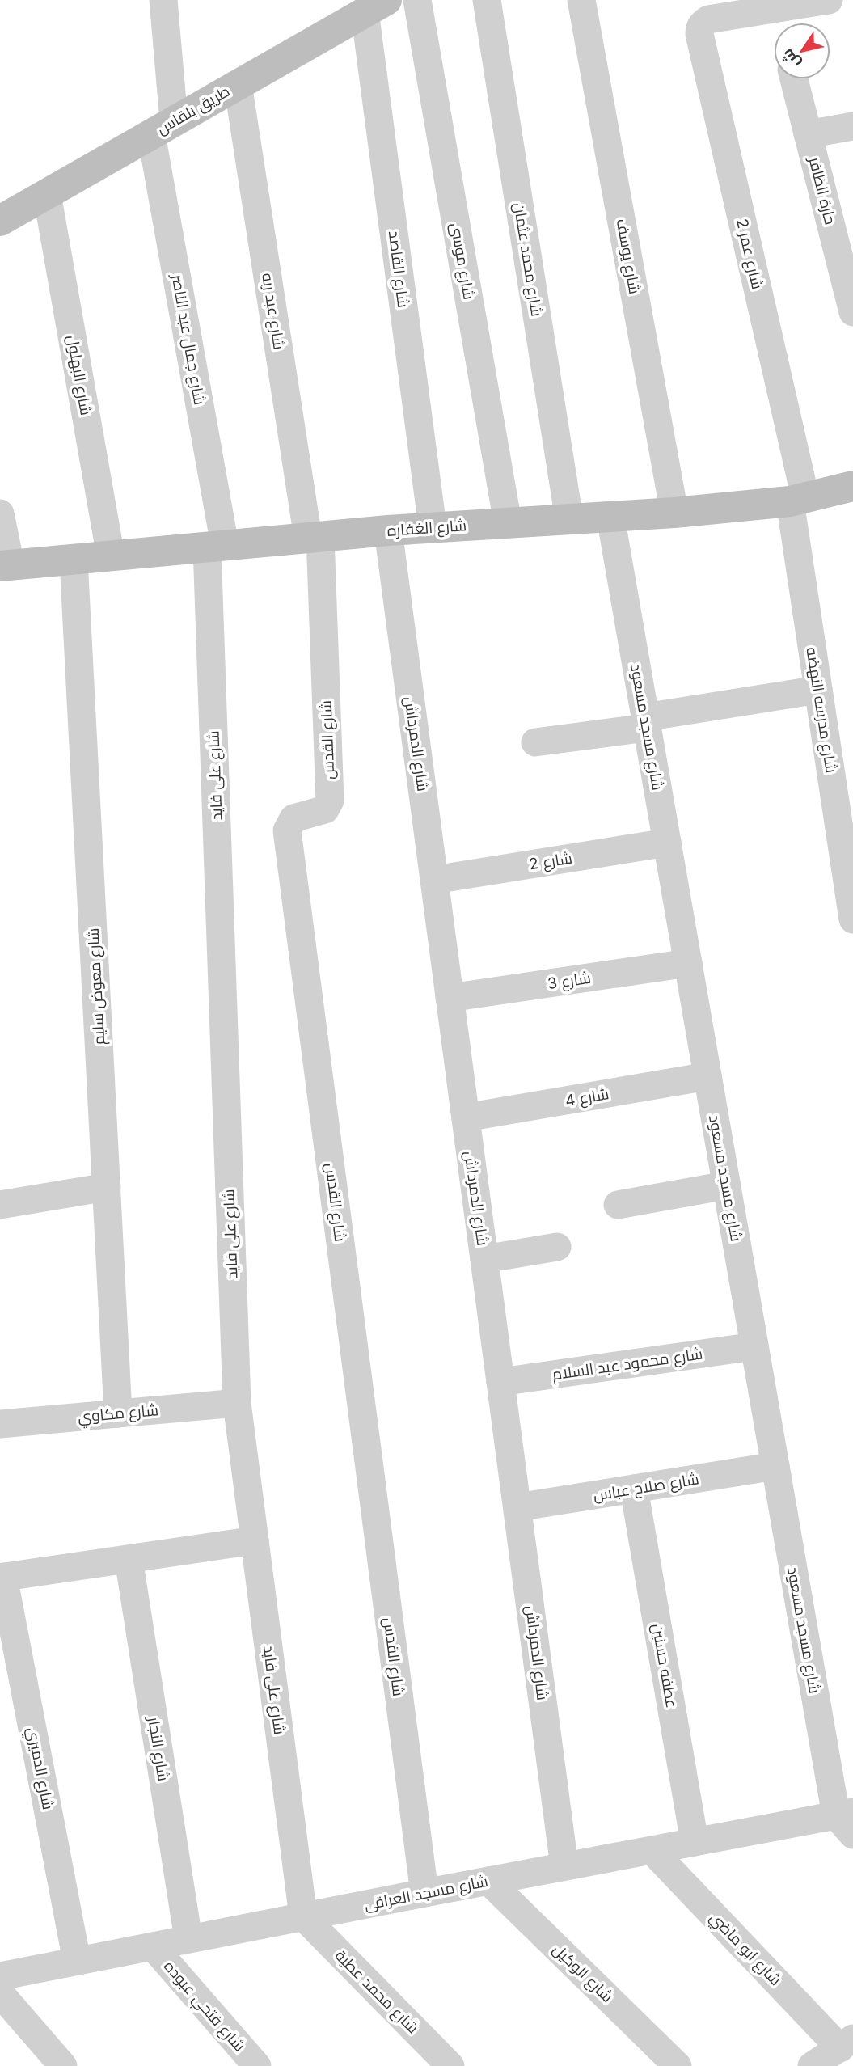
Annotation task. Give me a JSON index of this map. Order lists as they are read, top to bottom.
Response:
{
  "streets": {
    "street": [
      "طريق بلقاس",
      "حارة الظافر",
      "شارع عمر 2",
      "شارع يوسف",
      "شارع محمد عثمان",
      "شارع موسى",
      "شارع القاصد",
      "شارع عبد ربه",
      "شارع جمال عبد الناصر",
      "شارع البهلول",
      "شارع الغفاره",
      "شارع مدرسه النهضه",
      "شارع مسجد مسعود",
      "شارع القدس",
      "شارع الدمرداش",
      "شارع على فايد",
      "شارع 2",
      "شارع 3",
      "شارع معوض سليم",
      "شارع 4",
      "شارع محمود عبد السلام",
      "شارع مكاوي",
      "شارع صلاح عباس",
      "عطفه حسنين",
      "شارع النجار",
      "شارع الدميري",
      "شارع مسجد العراقى",
      "شارع ابو ماضي",
      "شارع الوكيل",
      "شارع محمد عطية",
      "شارع فتحي عبوده"
    ]
  },
  "crossings": [
    ["طريق بلقاس", "شارع القاصد"],
    ["طريق بلقاس", "شارع عبد ربه"],
    ["طريق بلقاس", "شارع جمال عبد الناصر"],
    ["طريق بلقاس", "شارع البهلول"],
    ["شارع عمر 2", "شارع الغفاره"],
    ["شارع عمر 2", "شارع مدرسه النهضه"],
    ["شارع يوسف", "شارع الغفاره"],
    ["شارع محمد عثمان", "شارع الغفاره"],
    ["شارع موسى", "شارع الغفاره"],
    ["شارع القاصد", "شارع الغفاره"],
    ["شارع عبد ربه", "شارع الغفاره"],
    ["شارع عبد ربه", "شارع القدس"],
    ["شارع جمال عبد الناصر", "شارع الغفاره"],
    ["شارع جمال عبد الناصر", "شارع على فايد"],
    ["شارع البهلول", "شارع الغفاره"],
    ["شارع الغفاره", "شارع مدرسه النهضه"],
    ["شارع الغفاره", "شارع مسجد مسعود"],
    ["شارع الغفاره", "شارع القدس"],
    ["شارع الغفاره", "شارع الدمرداش"],
    ["شارع الغفاره", "شارع على فايد"],
    ["شارع الغفاره", "شارع معوض سليم"],
    ["شارع مسجد مسعود", "شارع 2"],
    ["شارع مسجد مسعود", "شارع 3"],
    ["شارع مسجد مسعود", "شارع 4"],
    ["شارع مسجد مسعود", "شارع محمود عبد السلام"],
    ["شارع مسجد مسعود", "شارع صلاح عباس"],
    ["شارع مسجد مسعود", "شارع مسجد العراقى"],
    ["شارع القدس", "شارع مسجد العراقى"],
    ["شارع الدمرداش", "شارع 2"],
    ["شارع الدمرداش", "شارع 3"],
    ["شارع الدمرداش", "شارع 4"],
    ["شارع الدمرداش", "شارع محمود عبد السلام"],
    ["شارع الدمرداش", "شارع صلاح عباس"],
    ["شارع الدمرداش", "شارع مسجد العراقى"],
    ["شارع على فايد", "شارع مكاوي"],
    ["شارع على فايد", "شارع مسجد العراقى"],
    ["شارع على فايد", "شارع محمد عطية"],
    ["شارع معوض سليم", "شارع مكاوي"],
    ["شارع صلاح عباس", "عطفه حسنين"],
    ["عطفه حسنين", "شارع مسجد العراقى"],
    ["شارع النجار", "شارع مسجد العراقى"],
    ["شارع الدميري", "شارع مسجد العراقى"],
    ["شارع مسجد العراقى", "شارع ابو ماضي"],
    ["شارع مسجد العراقى", "شارع الوكيل"],
    ["شارع مسجد العراقى", "شارع محمد عطية"],
    ["شارع مسجد العراقى", "شارع فتحي عبوده"]
  ],
  "north": "bottom left"
}
